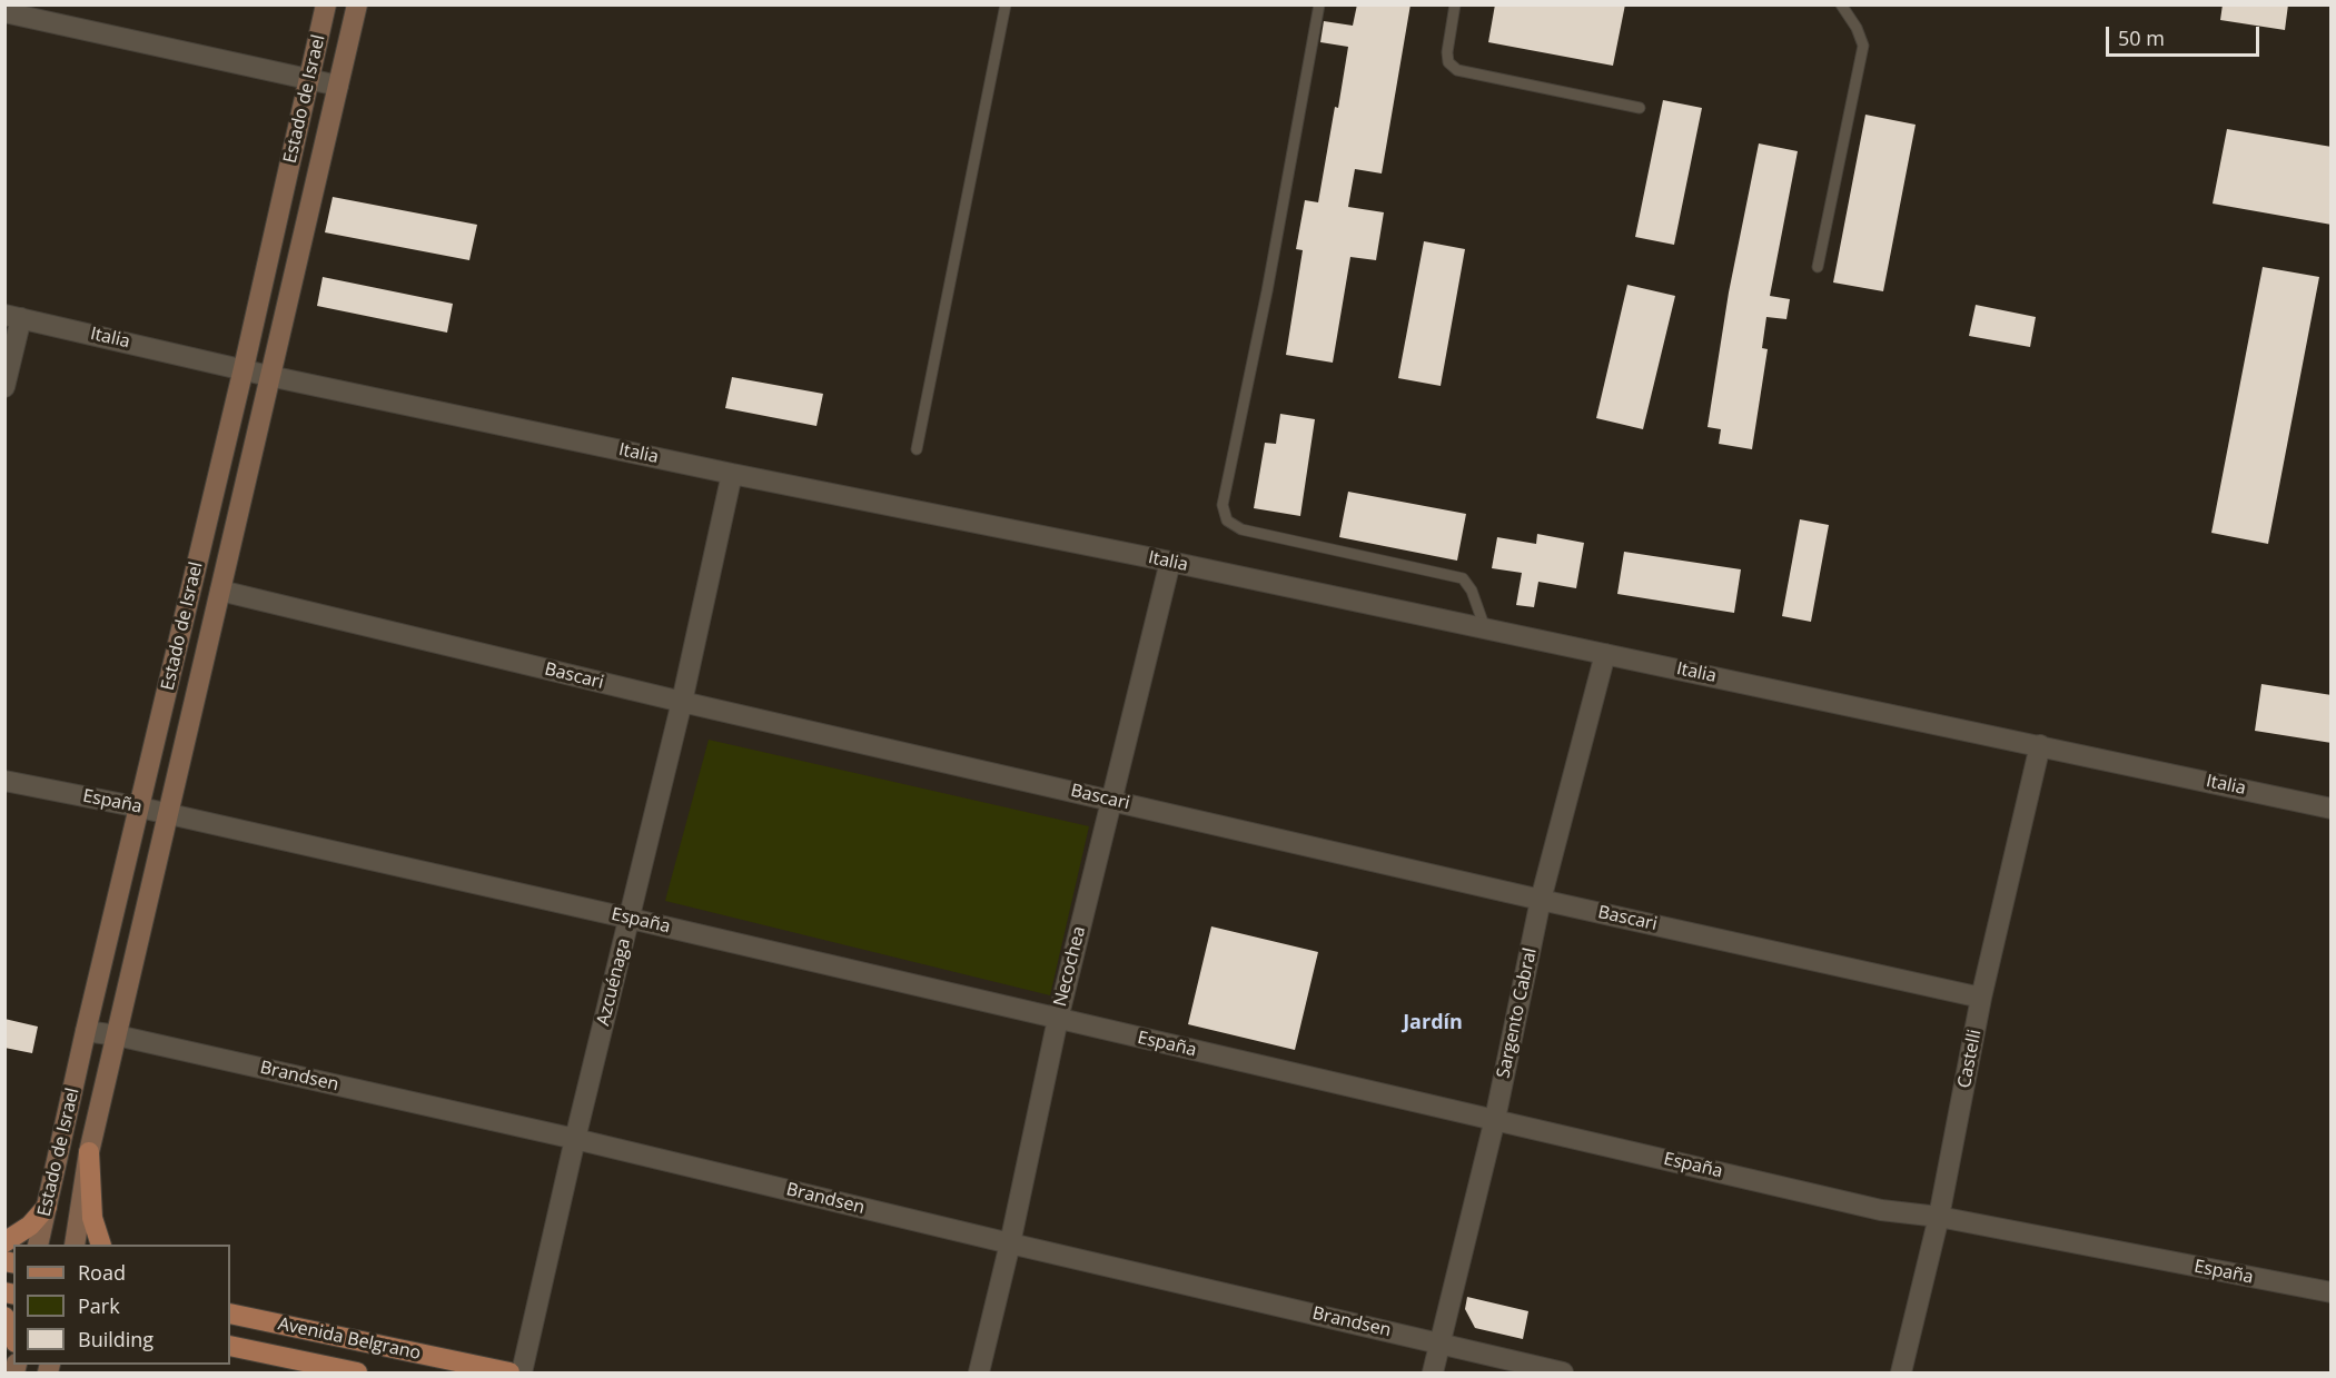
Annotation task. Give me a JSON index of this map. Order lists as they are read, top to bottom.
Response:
{
  "streets": {
    "main road": ["Estado de Israel", "Avenida Belgrano"],
    "street": [
      "Italia",
      "Bascari",
      "España",
      "Necochea",
      "Azcuénaga",
      "Sargento Cabral",
      "Castelli",
      "Brandsen"
    ]
  },
  "crossings": [
    ["Estado de Israel", "Italia"],
    ["Estado de Israel", "Bascari"],
    ["Estado de Israel", "España"],
    ["Estado de Israel", "Brandsen"],
    ["Italia", "Necochea"],
    ["Italia", "Azcuénaga"],
    ["Italia", "Sargento Cabral"],
    ["Italia", "Castelli"],
    ["Bascari", "Necochea"],
    ["Bascari", "Azcuénaga"],
    ["Bascari", "Sargento Cabral"],
    ["Bascari", "Castelli"],
    ["España", "Necochea"],
    ["España", "Azcuénaga"],
    ["España", "Sargento Cabral"],
    ["España", "Castelli"],
    ["Necochea", "Brandsen"],
    ["Azcuénaga", "Brandsen"],
    ["Sargento Cabral", "Brandsen"]
  ],
  "districts": ["Jardín"],
  "legend": ["Road", "Park", "Building"],
  "scale_bar": "50 m"
}
